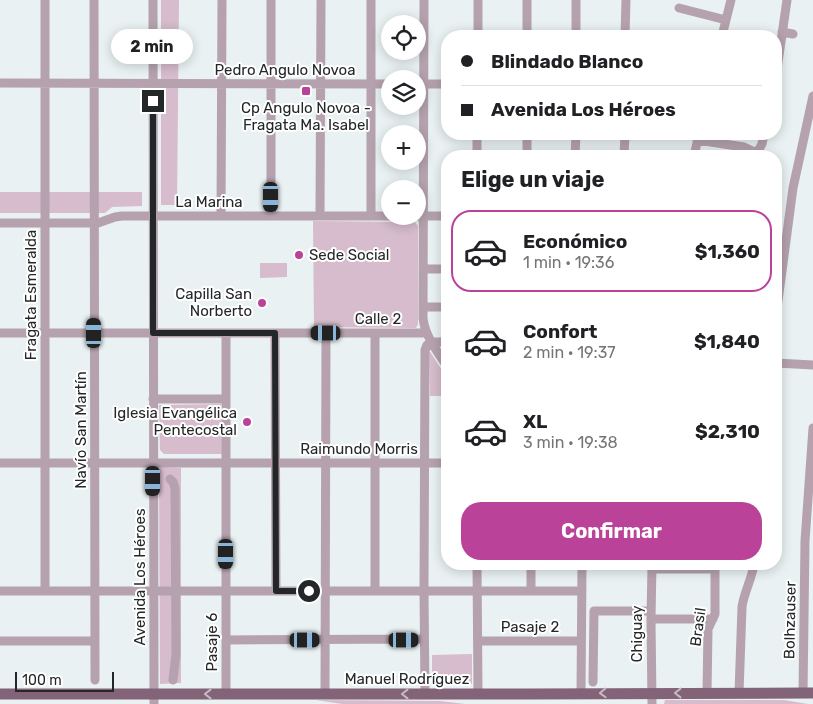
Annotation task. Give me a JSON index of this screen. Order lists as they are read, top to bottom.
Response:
{
  "streets": {
    "main road": ["Manuel Rodríguez"],
    "street": [
      "Pedro Angulo Novoa",
      "La Marina",
      "Fragata Esmeralda",
      "Calle 2",
      "Navío San Martín",
      "Raimundo Morris",
      "Avenida Los Héroes",
      "Bolhzauser",
      "Pasaje 2",
      "Brasil",
      "Chiguay",
      "Pasaje 6"
    ]
  },
  "crossings": [
    ["Pedro Angulo Novoa", "Fragata Esmeralda"],
    ["Pedro Angulo Novoa", "Navío San Martín"],
    ["Pedro Angulo Novoa", "Avenida Los Héroes"],
    ["La Marina", "Fragata Esmeralda"],
    ["La Marina", "Navío San Martín"],
    ["La Marina", "Avenida Los Héroes"],
    ["Fragata Esmeralda", "Calle 2"],
    ["Fragata Esmeralda", "Raimundo Morris"],
    ["Calle 2", "Navío San Martín"],
    ["Calle 2", "Avenida Los Héroes"],
    ["Calle 2", "Pasaje 6"],
    ["Navío San Martín", "Raimundo Morris"],
    ["Raimundo Morris", "Avenida Los Héroes"],
    ["Raimundo Morris", "Pasaje 6"],
    ["Avenida Los Héroes", "Manuel Rodríguez"],
    ["Bolhzauser", "Manuel Rodríguez"],
    ["Brasil", "Manuel Rodríguez"],
    ["Chiguay", "Manuel Rodríguez"],
    ["Pasaje 6", "Manuel Rodríguez"]
  ],
  "one_way": ["Manuel Rodríguez"],
  "places": {
    "transit": ["Cp Angulo Novoa - Fragata Ma. Isabel"],
    "other": ["Sede Social", "Capilla San Norberto", "Iglesia Evangélica Pentecostal"]
  },
  "scale_bar": "100 m",
  "page": {
    "map_buttons": ["+", "−"],
    "bubble": "2 min",
    "banner": ["Blindado Blanco", "Avenida Los Héroes"],
    "heading": "Elige un viaje",
    "list": [
      {
        "name": "Económico",
        "note": "1 min · 19:36",
        "value": "$1,360"
      },
      {
        "name": "Confort",
        "note": "2 min · 19:37",
        "value": "$1,840"
      },
      {
        "name": "XL",
        "note": "3 min · 19:38",
        "value": "$2,310"
      }
    ],
    "buttons": "Confirmar",
    "scale": "100 m"
  }
}
